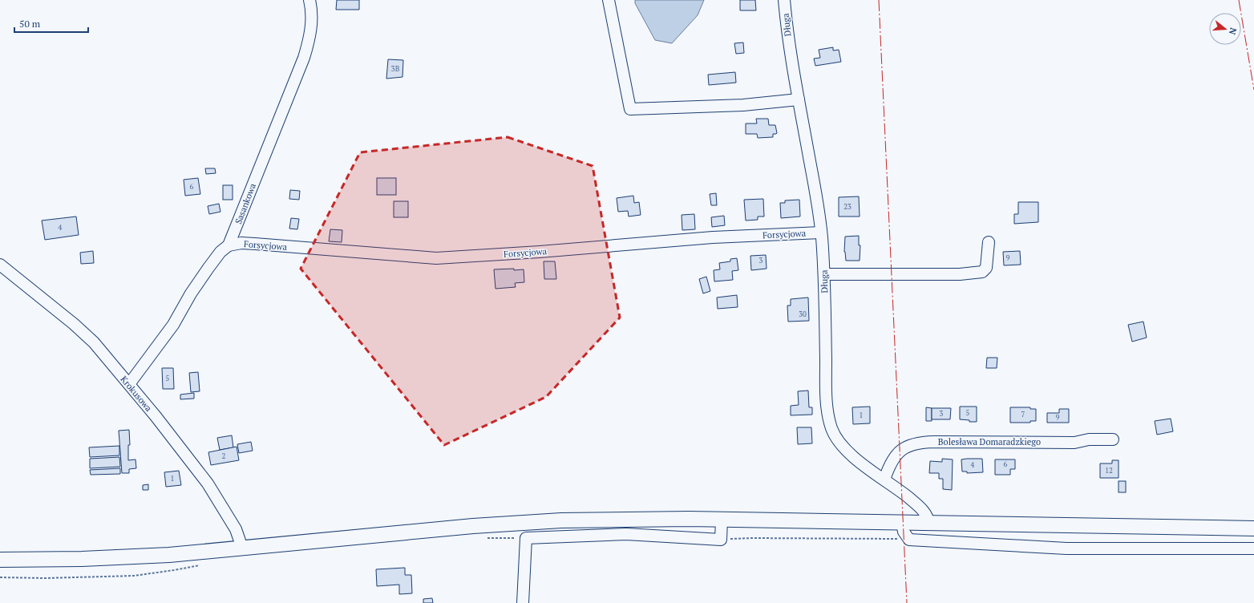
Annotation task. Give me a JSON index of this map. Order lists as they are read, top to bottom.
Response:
{
  "streets": {
    "street": [
      "Długa",
      "Sasankowa",
      "Forsycjowa",
      "Krokusowa",
      "Bolesława Domaradzkiego"
    ]
  },
  "crossings": [
    ["Długa", "Forsycjowa"],
    ["Długa", "Bolesława Domaradzkiego"],
    ["Sasankowa", "Forsycjowa"],
    ["Sasankowa", "Krokusowa"]
  ],
  "house_numbers": [
    "3B",
    "6",
    "23",
    "4",
    "9",
    "3",
    "30",
    "5",
    "5",
    "3",
    "7",
    "1",
    "9",
    "2",
    "6",
    "4",
    "12",
    "1"
  ],
  "scale_bar": "50 m",
  "north": "right"
}
